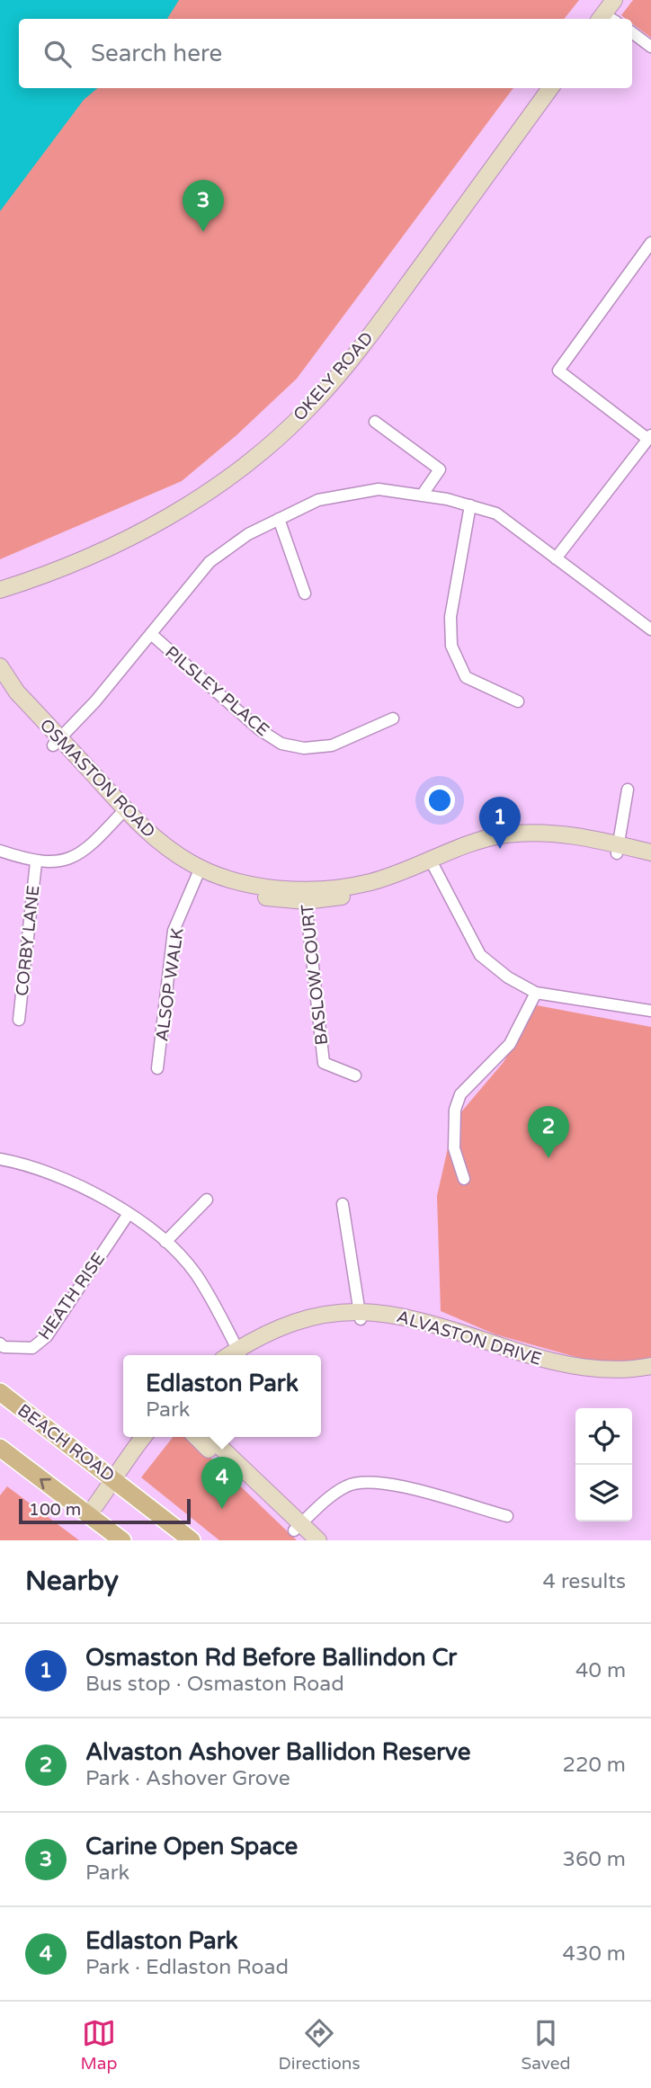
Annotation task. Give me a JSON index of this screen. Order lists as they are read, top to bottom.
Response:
{
  "streets": {
    "main road": ["BEACH ROAD"],
    "street": [
      "OKELY ROAD",
      "PILSLEY PLACE",
      "OSMASTON ROAD",
      "CORBY LANE",
      "BASLOW COURT",
      "ALSOP WALK",
      "HEATH RISE",
      "ALVASTON DRIVE"
    ]
  },
  "crossings": [
    ["OSMASTON ROAD", "BASLOW COURT"],
    ["OSMASTON ROAD", "ALSOP WALK"]
  ],
  "scale_bar": "100 m",
  "page": {
    "search": "Search here",
    "pins": [
      "3",
      "1",
      "2",
      "4"
    ],
    "popup": ["Edlaston Park", "Park"],
    "scale": "100 m",
    "heading": ["Nearby", "4 results"],
    "list": [
      {
        "mark": "1",
        "name": "Osmaston Rd Before Ballindon Cr",
        "note": "Bus stop · Osmaston Road",
        "value": "40 m"
      },
      {
        "mark": "2",
        "name": "Alvaston Ashover Ballidon Reserve",
        "note": "Park · Ashover Grove",
        "value": "220 m"
      },
      {
        "mark": "3",
        "name": "Carine Open Space",
        "note": "Park",
        "value": "360 m"
      },
      {
        "mark": "4",
        "name": "Edlaston Park",
        "note": "Park · Edlaston Road",
        "value": "430 m"
      }
    ],
    "nav": ["Map", "Directions", "Saved"]
  }
}
